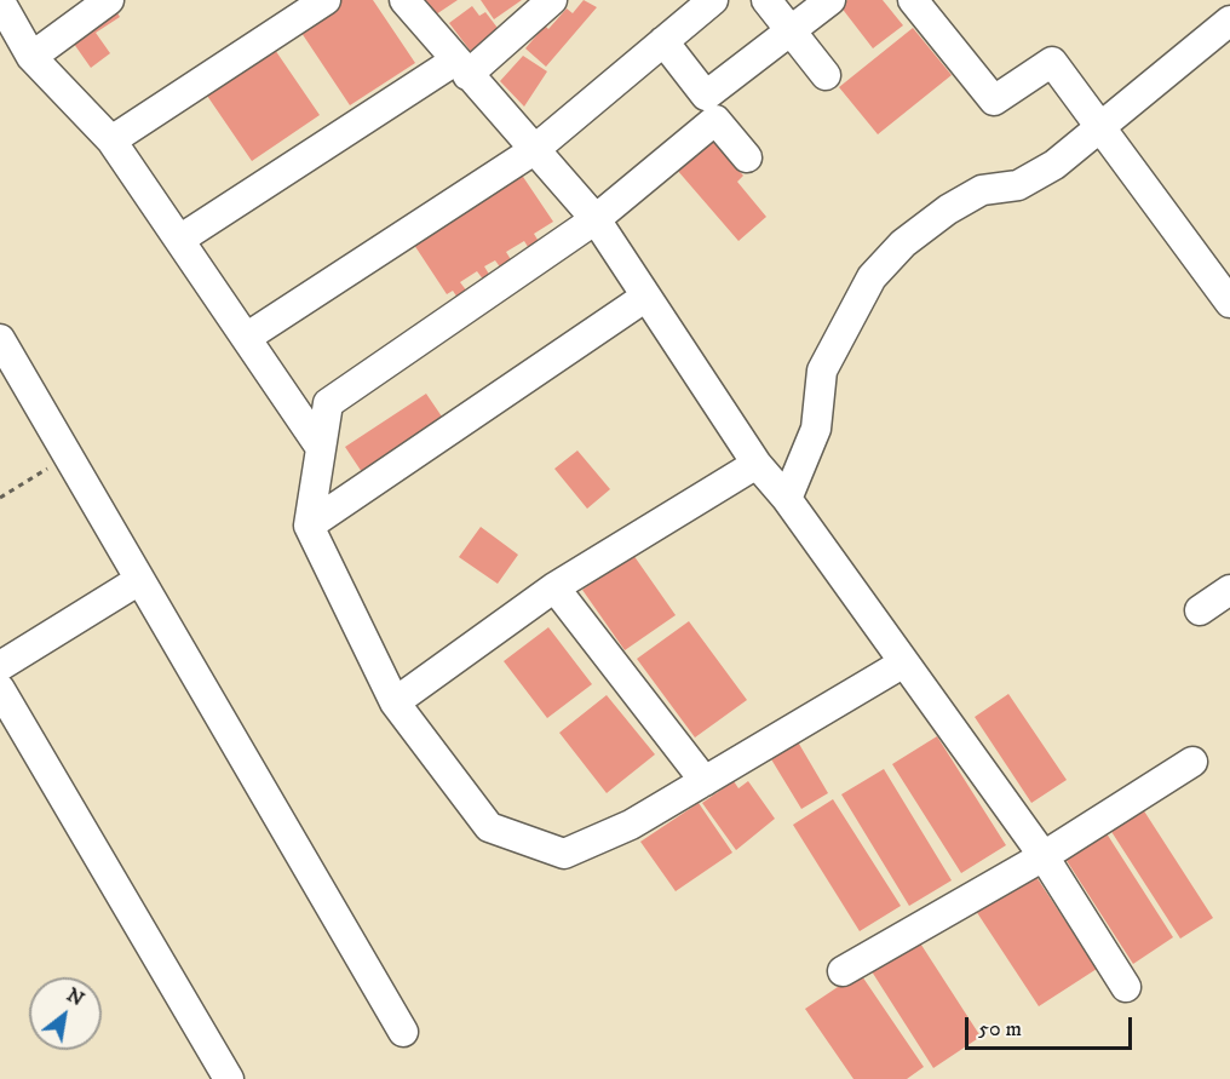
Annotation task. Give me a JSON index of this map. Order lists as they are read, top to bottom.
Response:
{
  "scale_bar": "50 m",
  "north": "top right"
}
